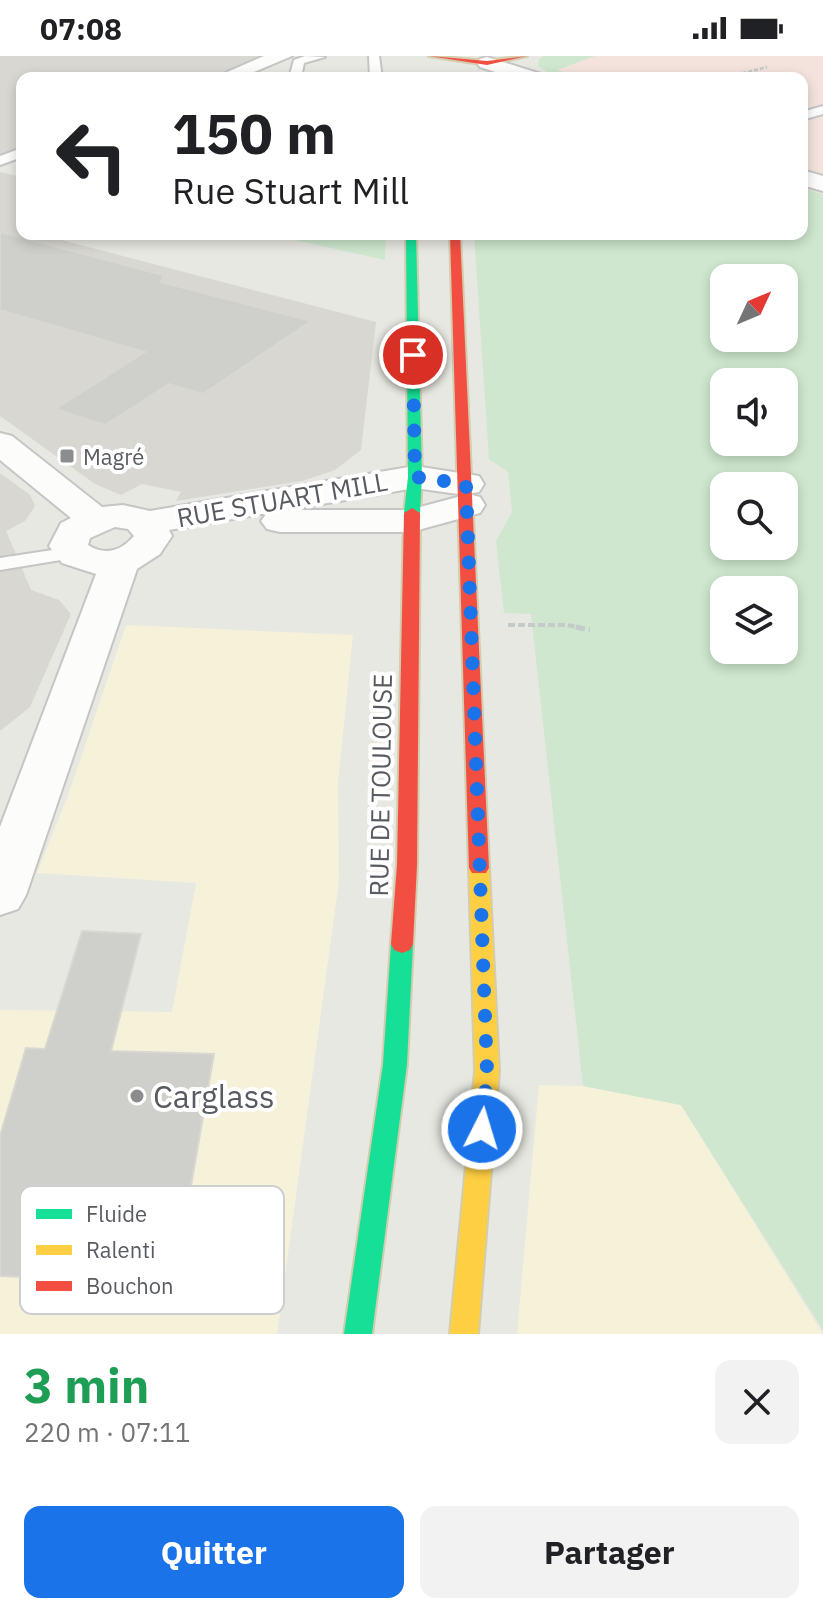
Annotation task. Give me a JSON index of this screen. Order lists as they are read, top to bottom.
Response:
{
  "streets": {
    "main road": ["RUE DE TOULOUSE"],
    "street": ["RUE STUART MILL"]
  },
  "crossings": [
    ["RUE STUART MILL", "RUE DE TOULOUSE"]
  ],
  "places": {
    "transit": ["Magré"],
    "other": ["Carglass"]
  },
  "legend": ["Fluide", "Ralenti", "Bouchon"],
  "north": "top right",
  "page": {
    "status": "07:08",
    "turn": ["150 m", "Rue Stuart Mill"],
    "heading": ["3 min", "220 m · 07:11"],
    "buttons": ["Quitter", "Partager"]
  }
}
